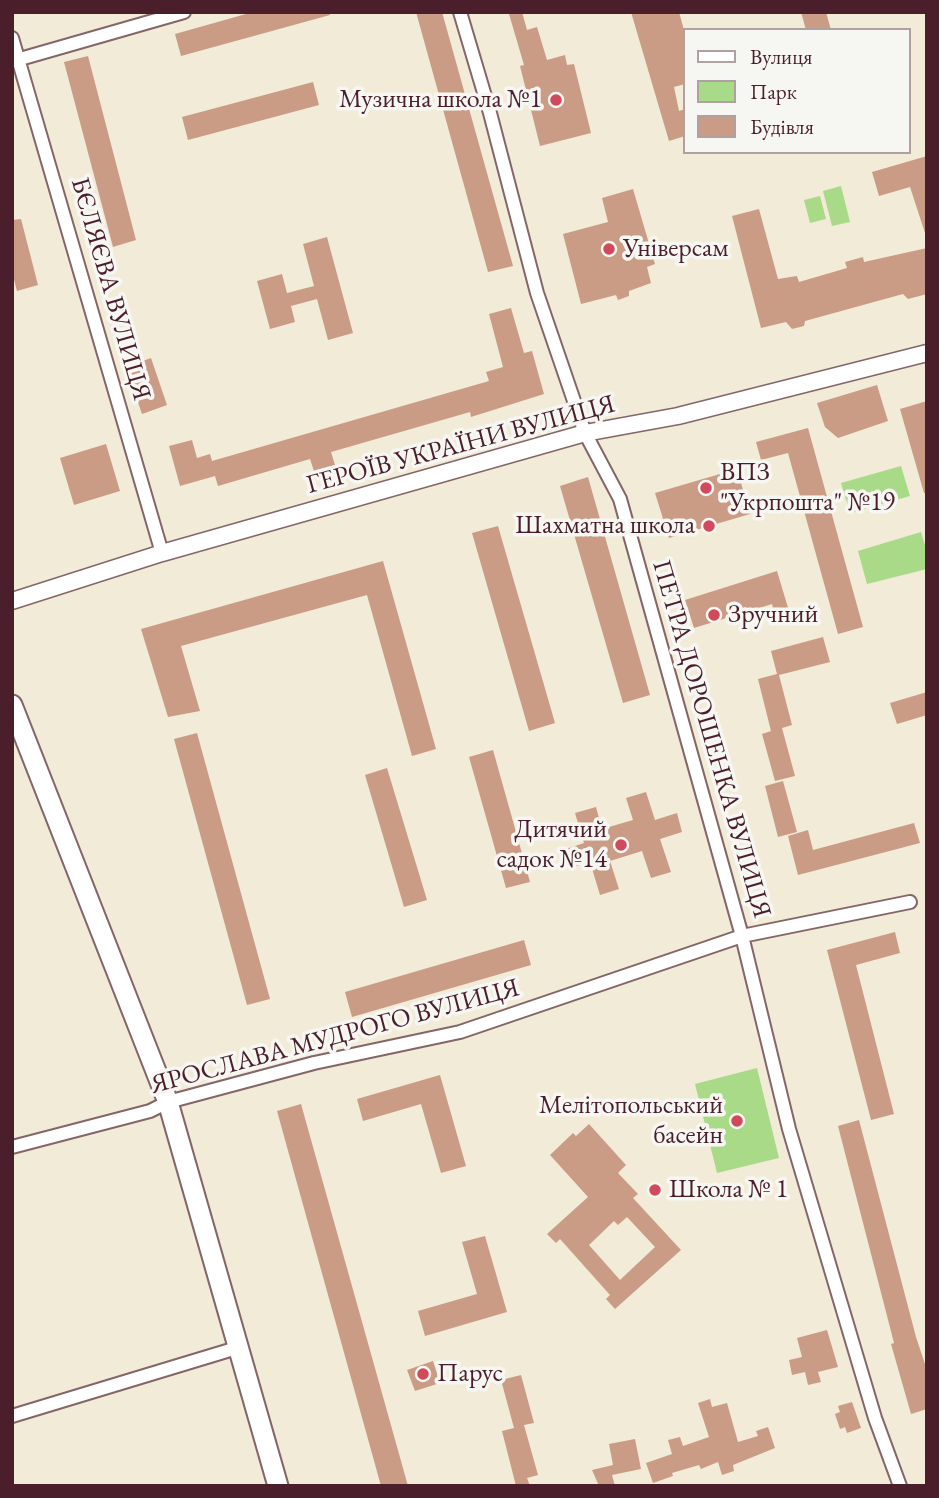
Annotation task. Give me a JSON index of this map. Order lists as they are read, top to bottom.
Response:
{
  "streets": {
    "main road": ["ГЕРОЇВ УКРАЇНИ ВУЛИЦЯ"],
    "street": ["БЄЛЯЄВА ВУЛИЦЯ", "ПЕТРА ДОРОШЕНКА ВУЛИЦЯ", "ЯРОСЛАВА МУДРОГО ВУЛИЦЯ"]
  },
  "crossings": [
    ["БЄЛЯЄВА ВУЛИЦЯ", "ГЕРОЇВ УКРАЇНИ ВУЛИЦЯ"],
    ["ГЕРОЇВ УКРАЇНИ ВУЛИЦЯ", "ПЕТРА ДОРОШЕНКА ВУЛИЦЯ"],
    ["ПЕТРА ДОРОШЕНКА ВУЛИЦЯ", "ЯРОСЛАВА МУДРОГО ВУЛИЦЯ"]
  ],
  "places": [
    "Музична школа №1",
    "Універсам",
    "ВПЗ \"Укрпошта\" №19",
    "Шахматна школа",
    "Зручний",
    "Дитячий садок №14",
    "Мелітопольський басейн",
    "Школа № 1",
    "Парус"
  ],
  "legend": ["Вулиця", "Парк", "Будівля"]
}
